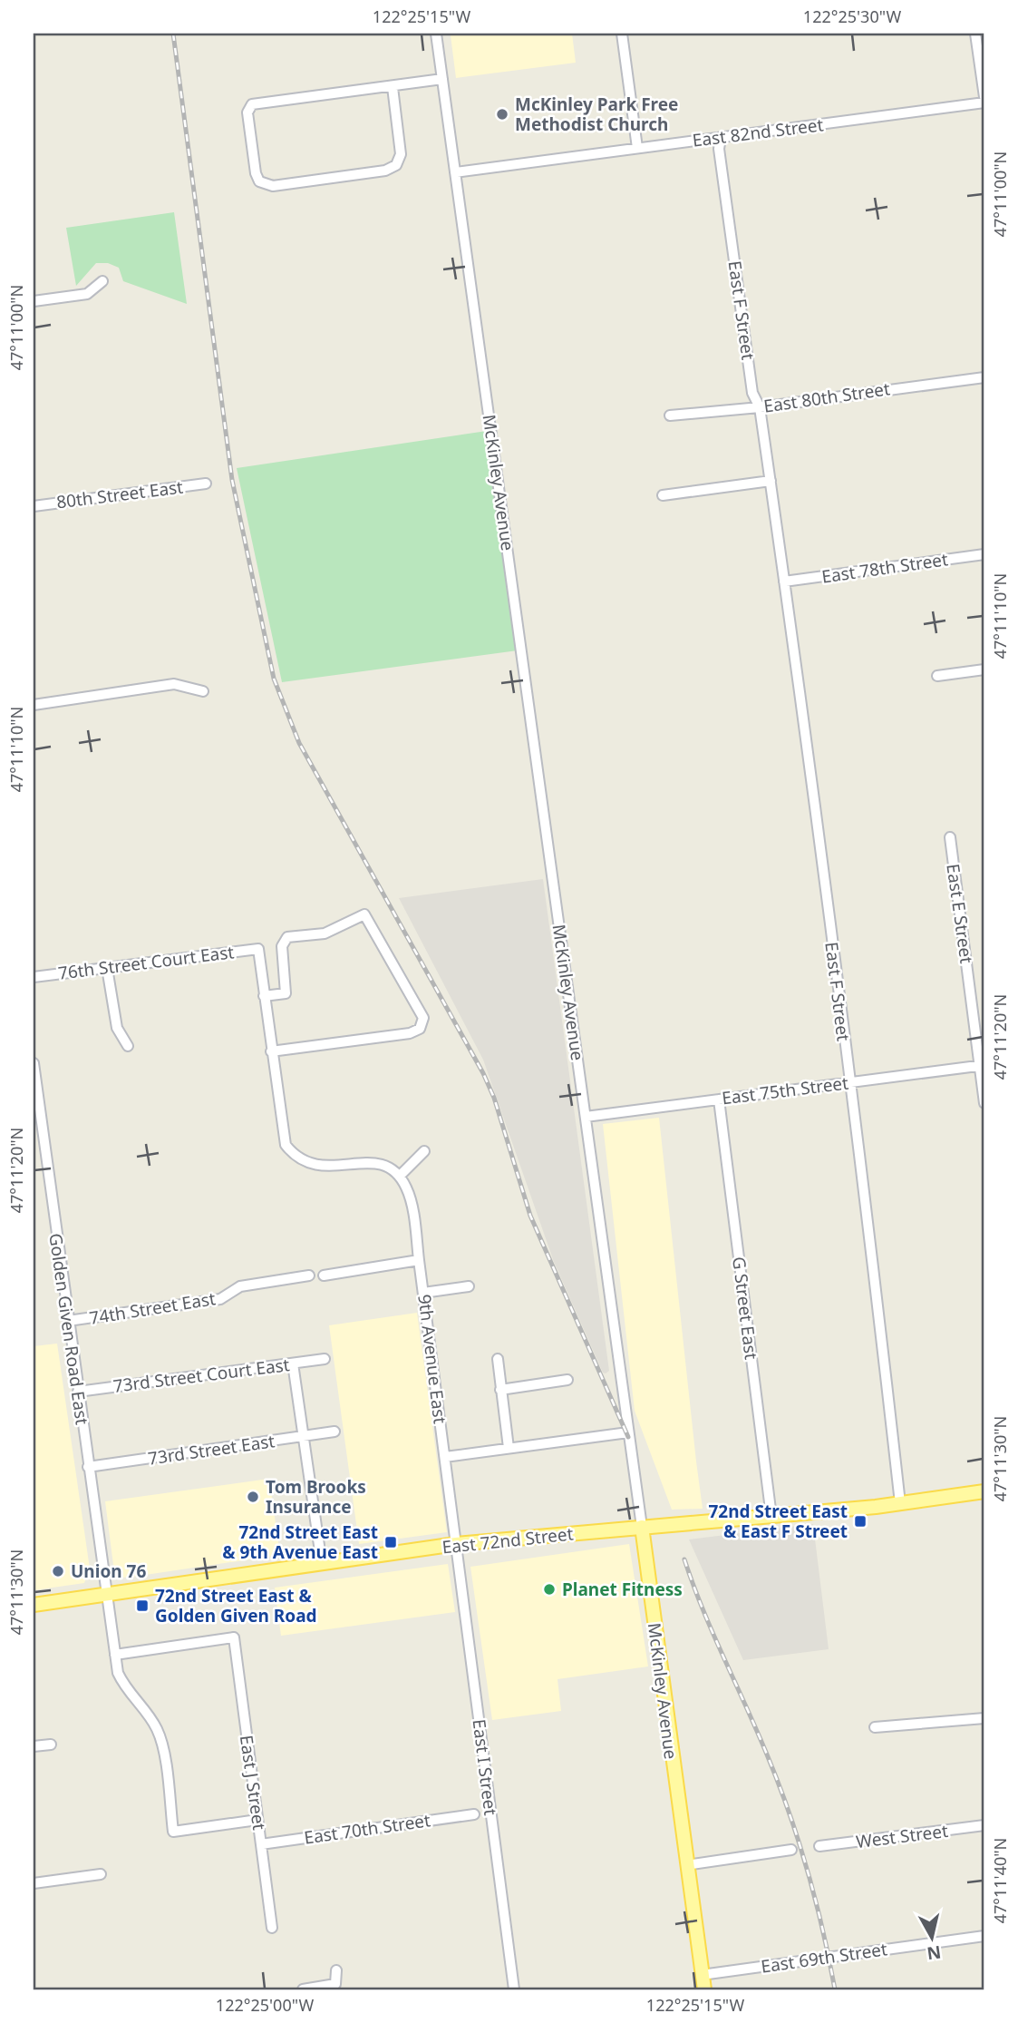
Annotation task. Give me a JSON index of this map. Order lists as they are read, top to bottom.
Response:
{
  "streets": {
    "main road": ["McKinley Avenue", "East 72nd Street"],
    "street": [
      "East 82nd Street",
      "East F Street",
      "East 80th Street",
      "80th Street East",
      "East 78th Street",
      "East E Street",
      "76th Street Court East",
      "East 75th Street",
      "74th Street East",
      "G Street East",
      "Golden Given Road East",
      "9th Avenue East",
      "73rd Street Court East",
      "73rd Street East",
      "East I Street",
      "East J Street",
      "East 70th Street",
      "West Street",
      "East 69th Street"
    ]
  },
  "crossings": [
    ["East 82nd Street", "East F Street"],
    ["East 82nd Street", "McKinley Avenue"],
    ["East F Street", "East 80th Street"],
    ["East F Street", "East 78th Street"],
    ["East F Street", "East 75th Street"],
    ["East F Street", "East 72nd Street"],
    ["McKinley Avenue", "East 75th Street"],
    ["McKinley Avenue", "East 72nd Street"],
    ["McKinley Avenue", "East 69th Street"],
    ["East E Street", "East 75th Street"],
    ["East 75th Street", "G Street East"],
    ["74th Street East", "Golden Given Road East"],
    ["G Street East", "East 72nd Street"],
    ["Golden Given Road East", "73rd Street Court East"],
    ["Golden Given Road East", "73rd Street East"],
    ["Golden Given Road East", "East 72nd Street"],
    ["Golden Given Road East", "East J Street"],
    ["9th Avenue East", "East 72nd Street"],
    ["9th Avenue East", "East I Street"],
    ["East 72nd Street", "East I Street"],
    ["East J Street", "East 70th Street"]
  ],
  "places": {
    "other": [
      "McKinley Park Free Methodist Church",
      "Tom Brooks Insurance",
      "Union 76",
      "Planet Fitness"
    ],
    "transit": ["72nd Street East & East F Street", "72nd Street East & 9th Avenue East", "72nd Street East & Golden Given Road"]
  },
  "north": "bottom",
  "coordinates": [
    "122°25'15\"W",
    "122°25'30\"W",
    "47°11'00\"N",
    "47°11'10\"N",
    "47°11'20\"N",
    "47°11'30\"N",
    "47°11'40\"N",
    "122°25'00\"W"
  ]
}
